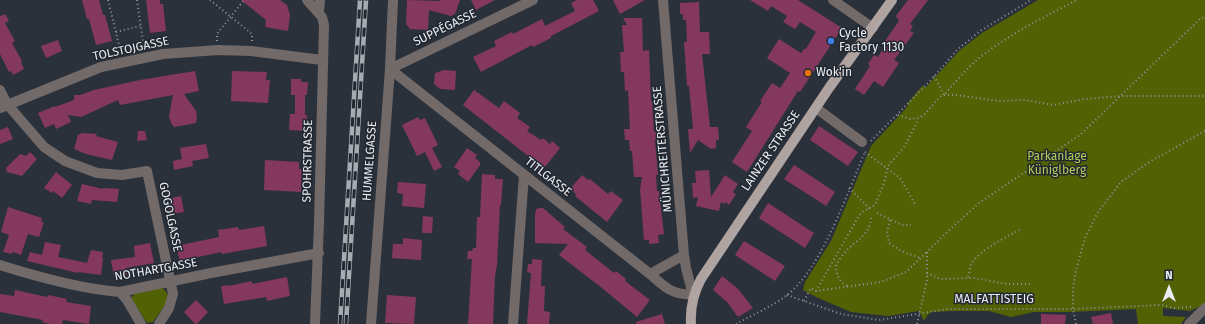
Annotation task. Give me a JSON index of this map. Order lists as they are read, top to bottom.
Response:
{
  "streets": {
    "main road": ["LAINZER STRASSE"],
    "street": [
      "SUPPÉGASSE",
      "TOLSTOJGASSE",
      "MÜNICHREITERSTRASSE",
      "SPOHRSTRASSE",
      "HUMMELGASSE",
      "TITLGASSE",
      "GOGOLGASSE",
      "NOTHARTGASSE"
    ],
    "path": ["MALFATTISTEIG"]
  },
  "crossings": [
    ["SUPPÉGASSE", "HUMMELGASSE"],
    ["SUPPÉGASSE", "TITLGASSE"],
    ["TOLSTOJGASSE", "SPOHRSTRASSE"],
    ["TOLSTOJGASSE", "GOGOLGASSE"],
    ["MÜNICHREITERSTRASSE", "LAINZER STRASSE"],
    ["MÜNICHREITERSTRASSE", "TITLGASSE"],
    ["LAINZER STRASSE", "TITLGASSE"],
    ["SPOHRSTRASSE", "NOTHARTGASSE"],
    ["HUMMELGASSE", "TITLGASSE"],
    ["GOGOLGASSE", "NOTHARTGASSE"]
  ],
  "parks": ["Parkanlage Küniglberg"],
  "places": ["Cycle Factory 1130", "Wok'in"],
  "north": "top"
}
